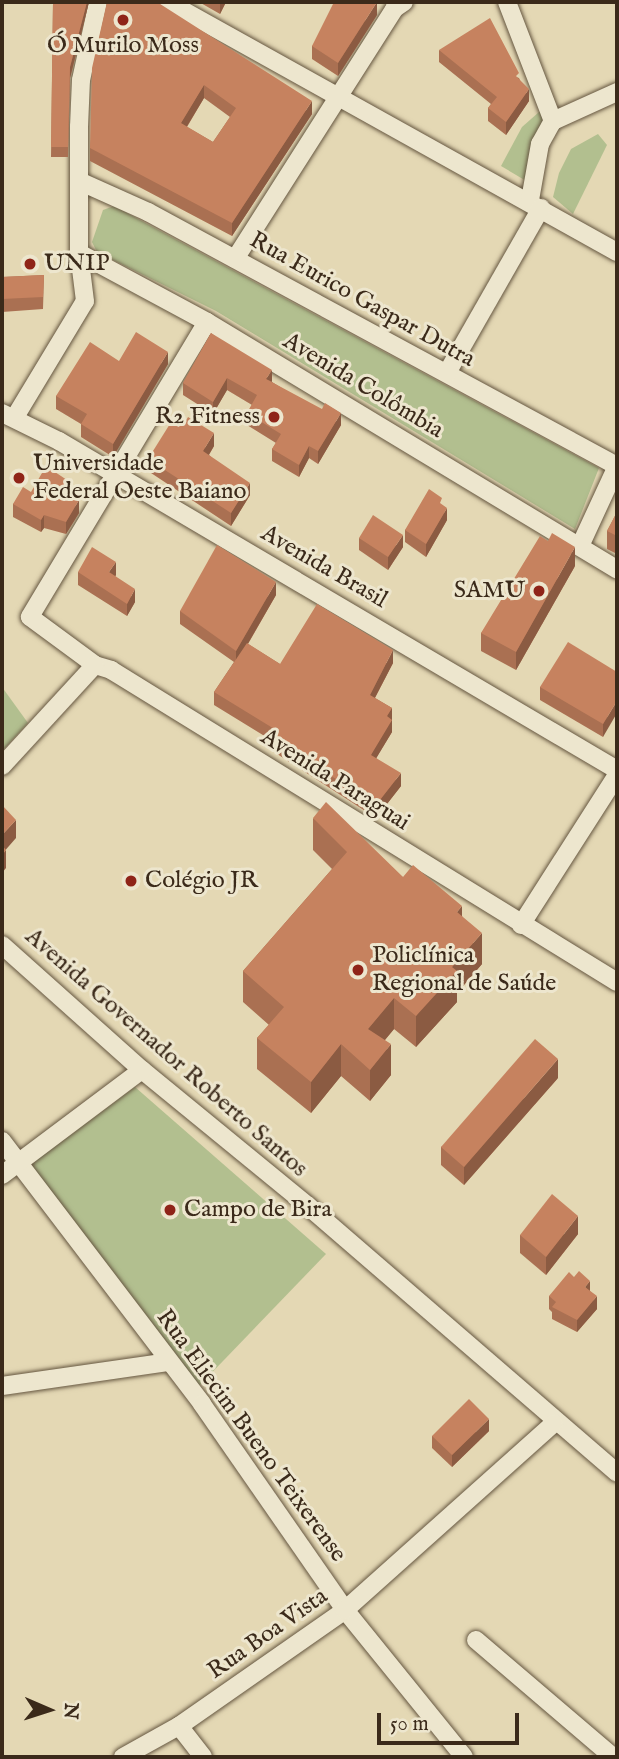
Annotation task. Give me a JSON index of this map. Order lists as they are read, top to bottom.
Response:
{
  "streets": {
    "street": [
      "Rua Eurico Gaspar Dutra",
      "Avenida Colômbia",
      "Avenida Brasil",
      "Avenida Paraguai",
      "Avenida Governador Roberto Santos",
      "Rua Eliecim Bueno Teixerense",
      "Rua Boa Vista"
    ]
  },
  "crossings": [
    ["Avenida Brasil", "Avenida Paraguai"],
    ["Avenida Governador Roberto Santos", "Rua Boa Vista"],
    ["Rua Eliecim Bueno Teixerense", "Rua Boa Vista"]
  ],
  "places": [
    "Ó Murilo Moss",
    "UNIP",
    "R2 Fitness",
    "Universidade Federal Oeste Baiano",
    "SAMU",
    "Colégio JR",
    "Policlínica Regional de Saúde",
    "Campo de Bira"
  ],
  "scale_bar": "50 m",
  "north": "right"
}
